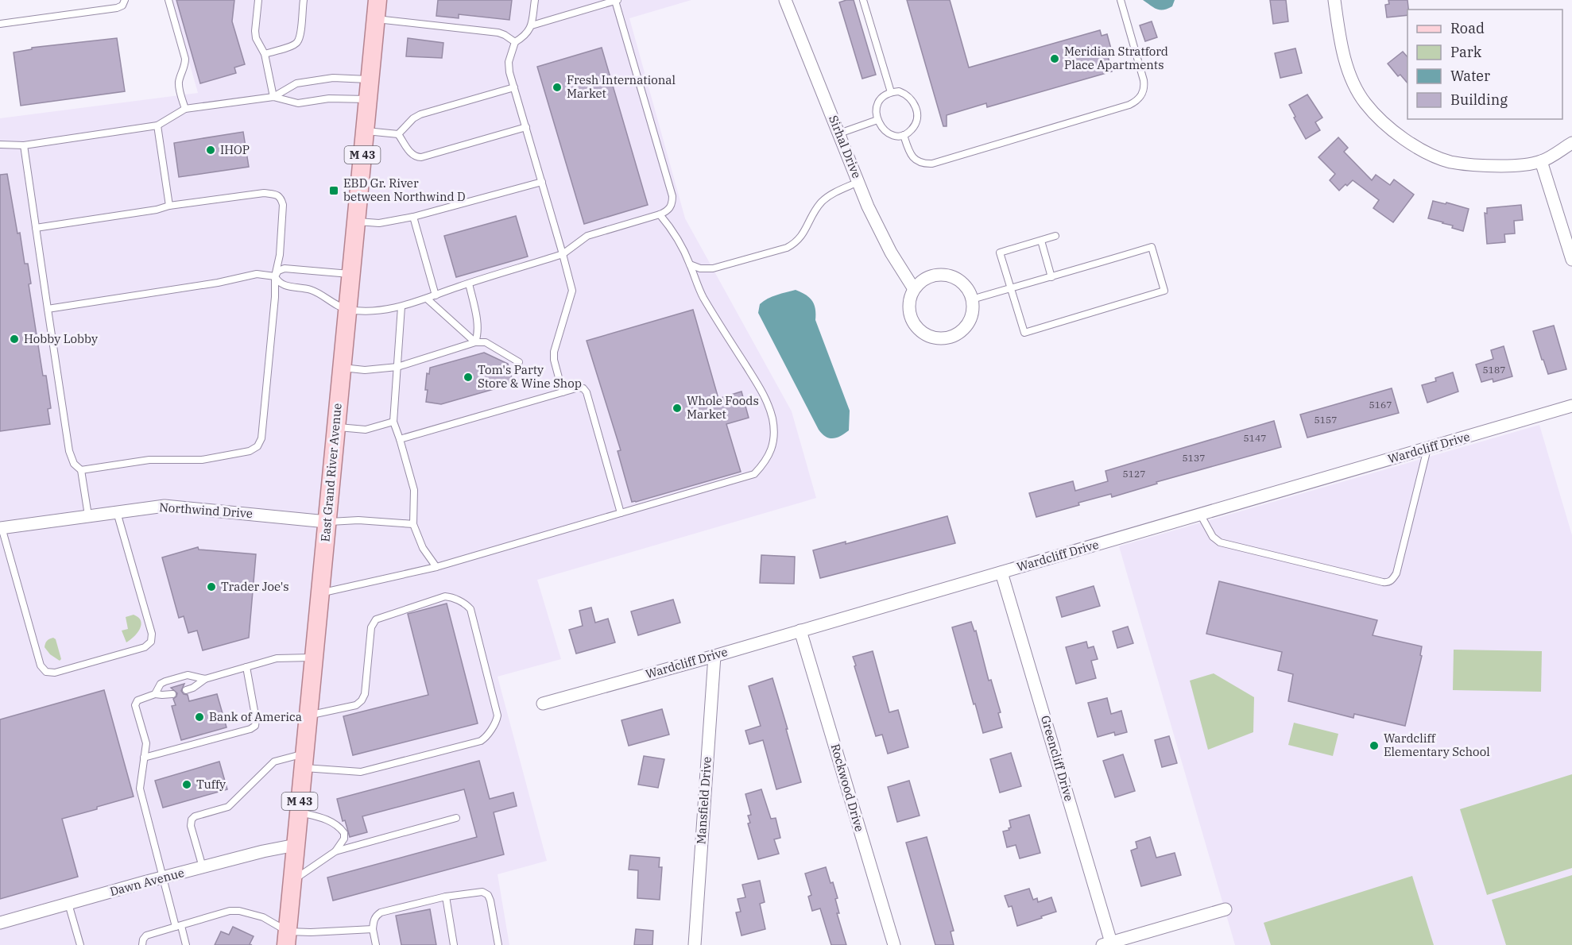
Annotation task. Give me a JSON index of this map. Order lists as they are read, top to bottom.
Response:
{
  "streets": {
    "main road": ["M 43", "East Grand River Avenue"],
    "street": [
      "Sirhal Drive",
      "Wardcliff Drive",
      "Northwind Drive",
      "Greencliff Drive",
      "Rockwood Drive",
      "Mansfield Drive",
      "Dawn Avenue"
    ]
  },
  "crossings": [
    ["Wardcliff Drive", "Greencliff Drive"],
    ["Wardcliff Drive", "Rockwood Drive"],
    ["Wardcliff Drive", "Mansfield Drive"],
    ["East Grand River Avenue", "Northwind Drive"],
    ["East Grand River Avenue", "Dawn Avenue"]
  ],
  "places": {
    "other": [
      "Meridian Stratford Place Apartments",
      "Fresh International Market",
      "IHOP",
      "Hobby Lobby",
      "Tom's Party Store & Wine Shop",
      "Whole Foods Market",
      "Trader Joe's",
      "Bank of America",
      "Wardcliff Elementary School",
      "Tuffy"
    ],
    "transit": ["EBD Gr. River between Northwind D"]
  },
  "house_numbers": [
    "5187",
    "5167",
    "5157",
    "5147",
    "5137",
    "5127"
  ],
  "legend": [
    "Road",
    "Park",
    "Water",
    "Building"
  ]
}
